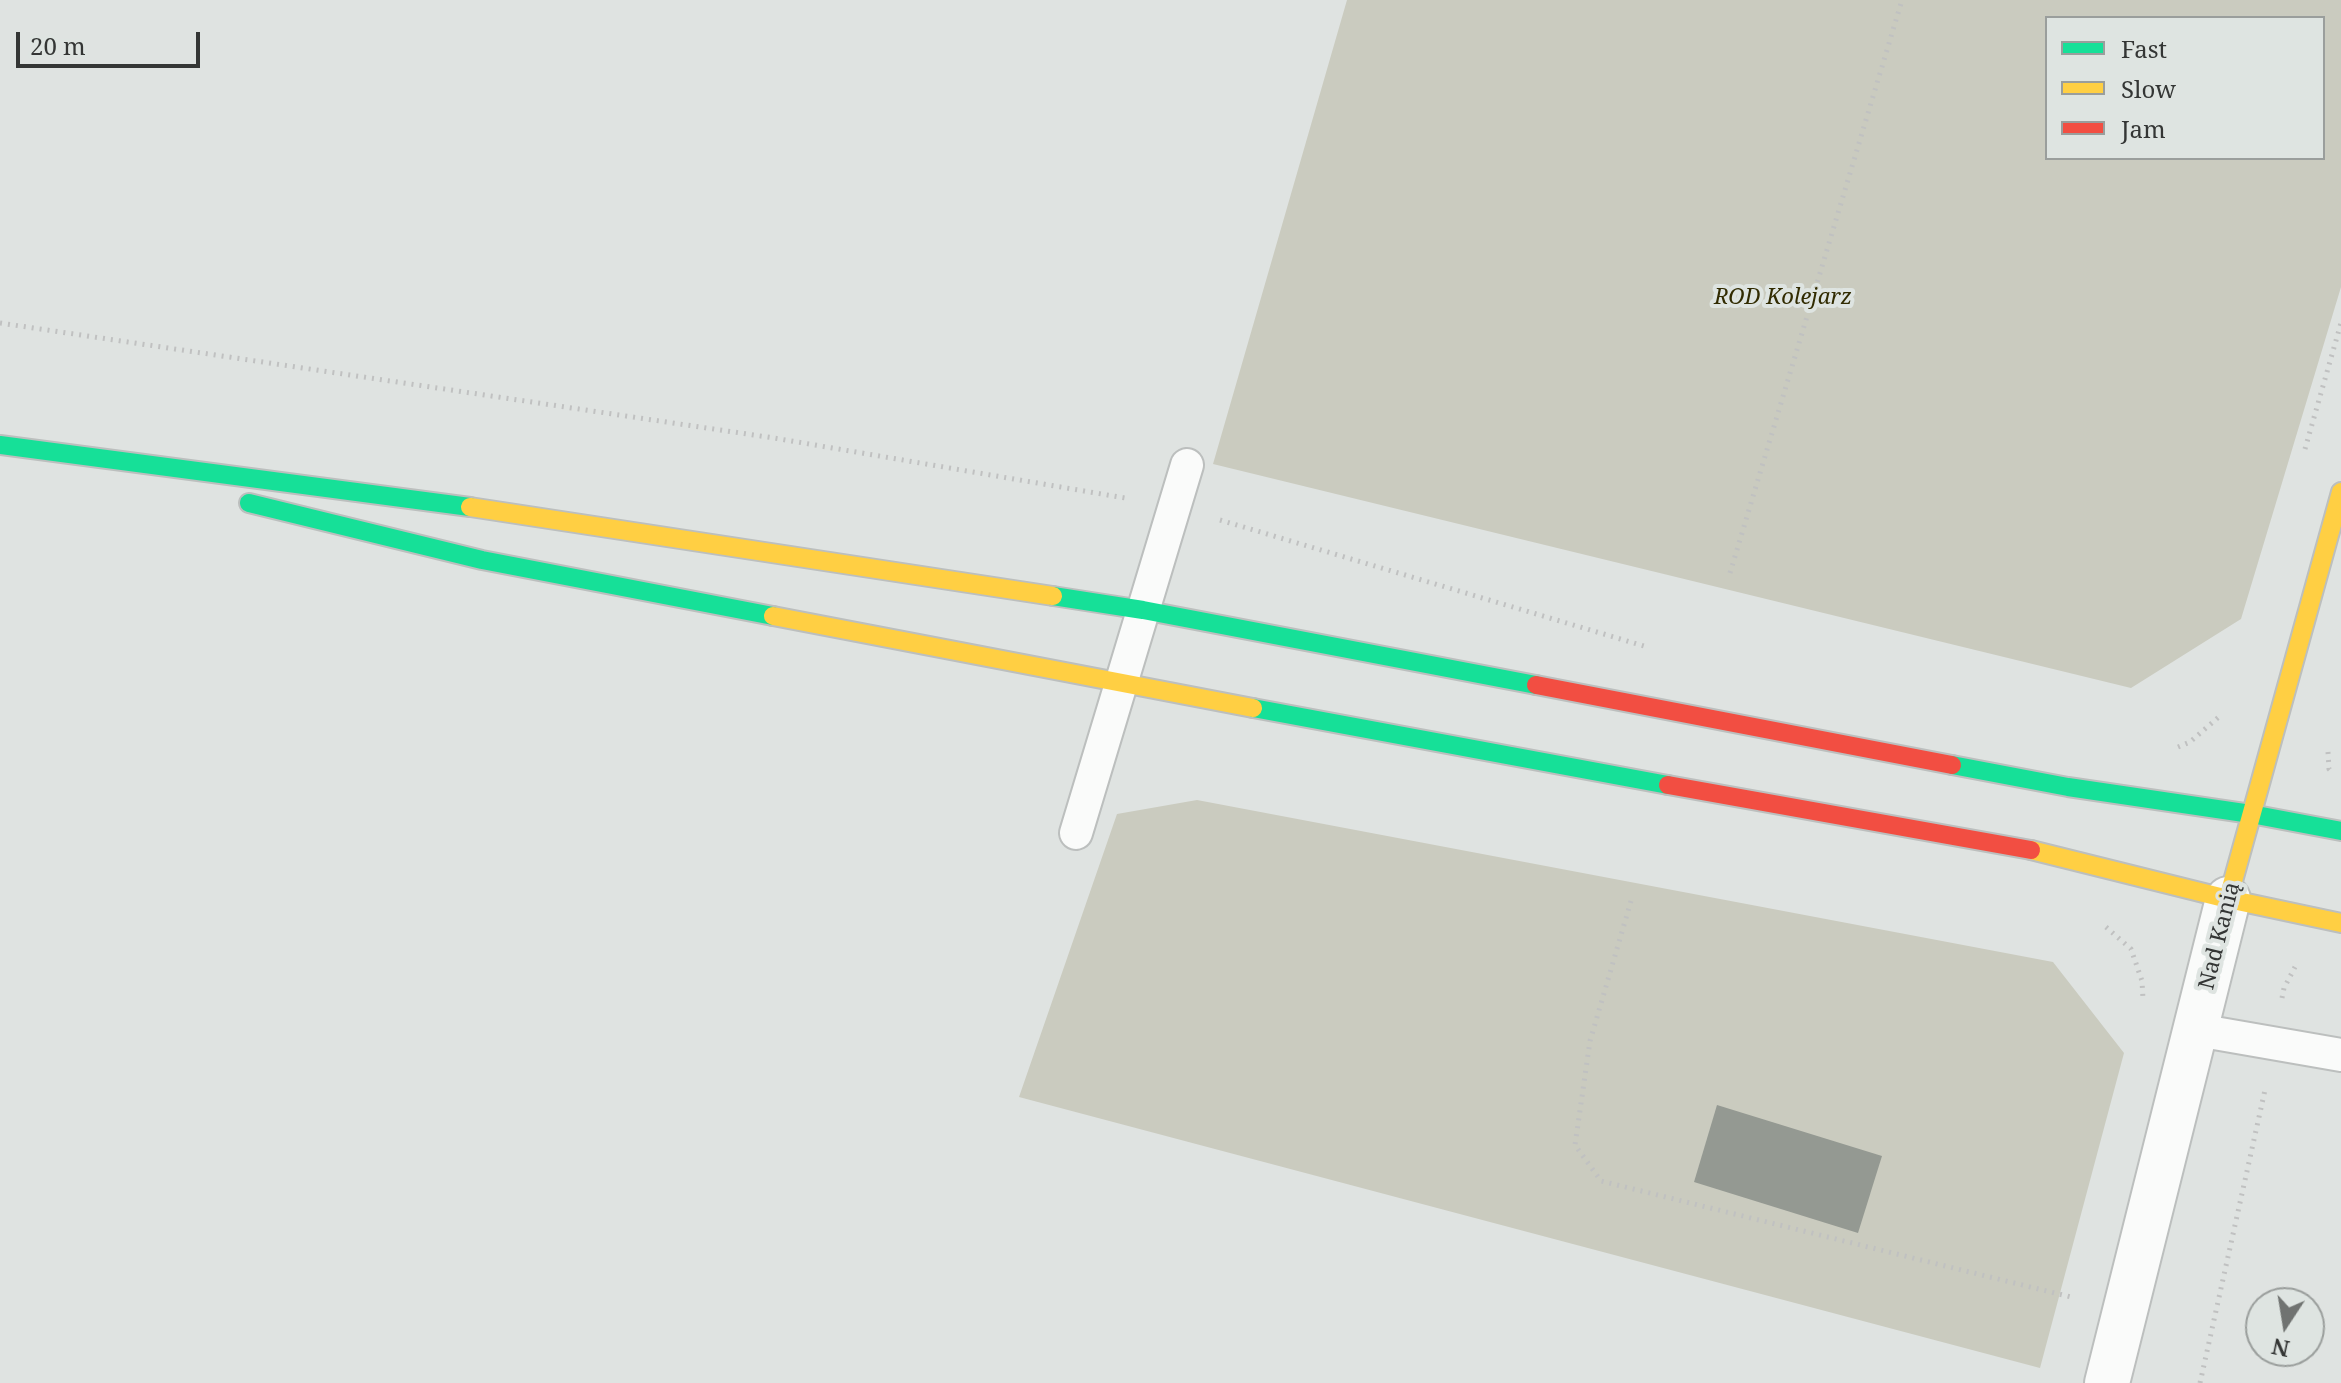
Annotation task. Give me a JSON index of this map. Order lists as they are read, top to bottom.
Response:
{
  "streets": {
    "street": ["Nad Kanią"]
  },
  "parks": ["ROD Kolejarz"],
  "legend": ["Fast", "Slow", "Jam"],
  "scale_bar": "20 m",
  "north": "bottom"
}
